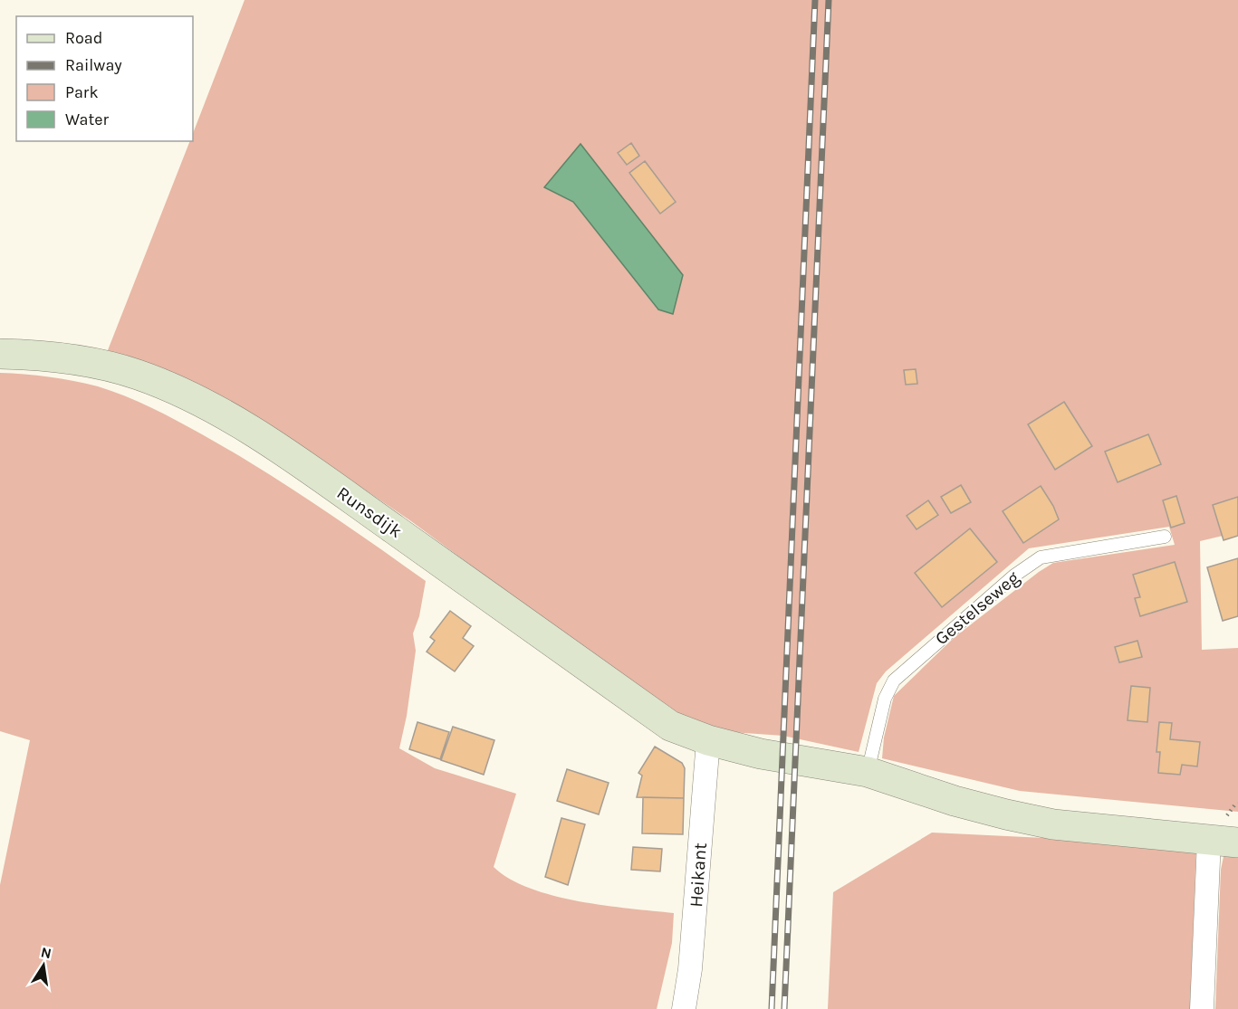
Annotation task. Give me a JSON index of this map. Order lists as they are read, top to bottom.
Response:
{
  "streets": {
    "street": ["Runsdijk", "Heikant"],
    "lane": ["Gestelseweg"]
  },
  "crossings": [
    ["Runsdijk", "Heikant"]
  ],
  "legend": [
    "Road",
    "Railway",
    "Park",
    "Water"
  ],
  "north": "top"
}
